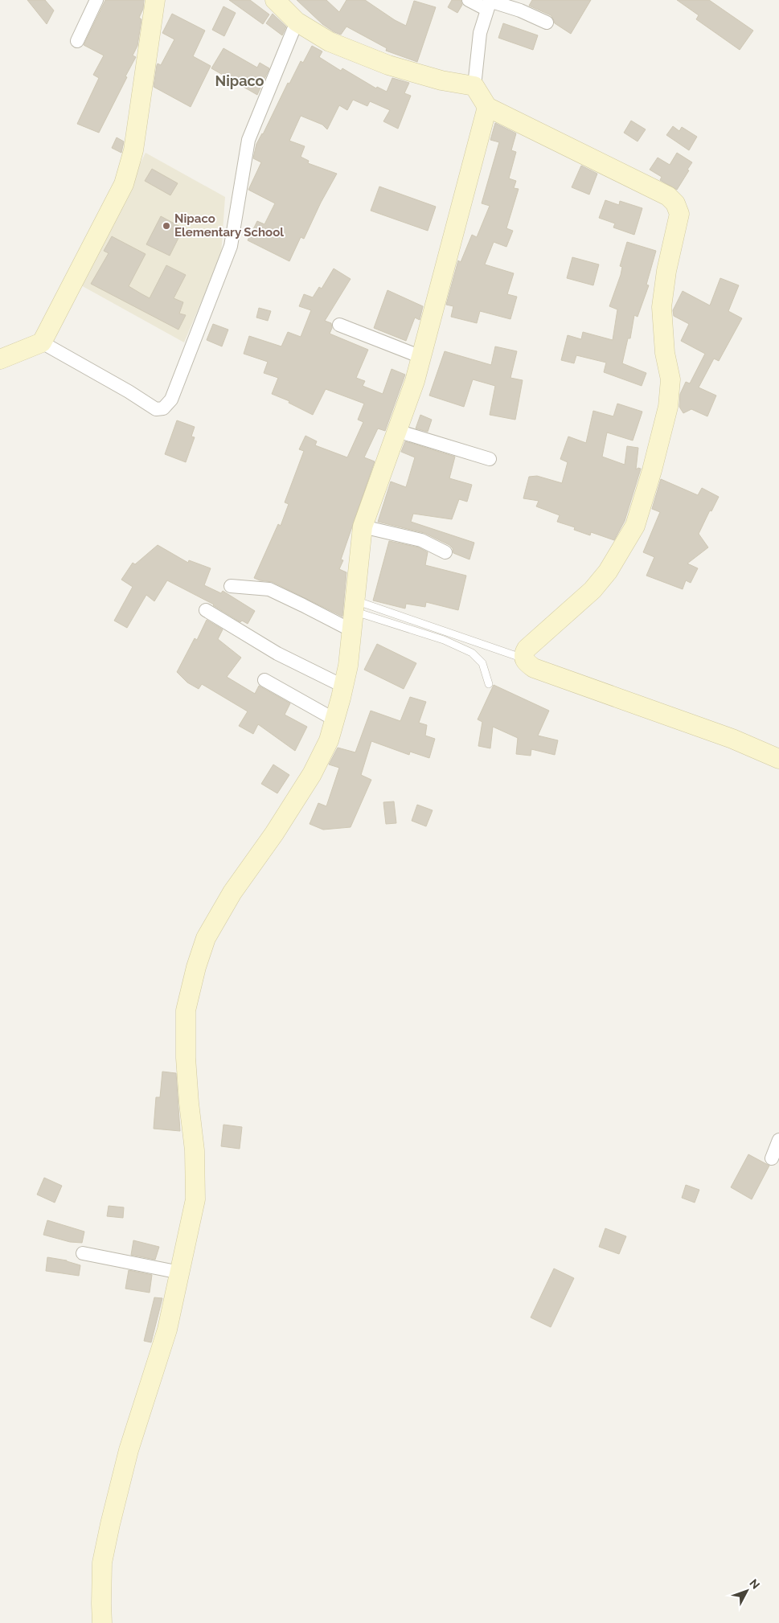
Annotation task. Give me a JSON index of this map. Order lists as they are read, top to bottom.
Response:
{
  "districts": ["Nipaco"],
  "places": ["Nipaco Elementary School"],
  "north": "top right"
}
